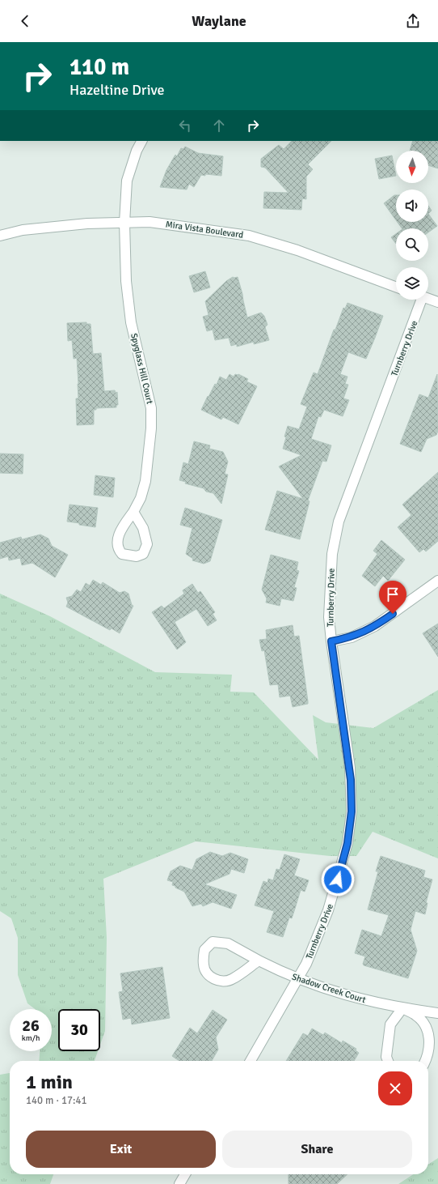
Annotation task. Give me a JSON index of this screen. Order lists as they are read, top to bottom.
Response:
{
  "streets": {
    "street": [
      "Mira Vista Boulevard",
      "Turnberry Drive",
      "Spyglass Hill Court",
      "Shadow Creek Court"
    ]
  },
  "crossings": [
    ["Mira Vista Boulevard", "Spyglass Hill Court"],
    ["Turnberry Drive", "Shadow Creek Court"]
  ],
  "north": "bottom",
  "page": {
    "header": "Waylane",
    "turn": ["110 m", "Hazeltine Drive"],
    "speed": "26 km/h",
    "limit": "30",
    "heading": ["1 min", "140 m · 17:41"],
    "buttons": ["Exit", "Share"]
  }
}
